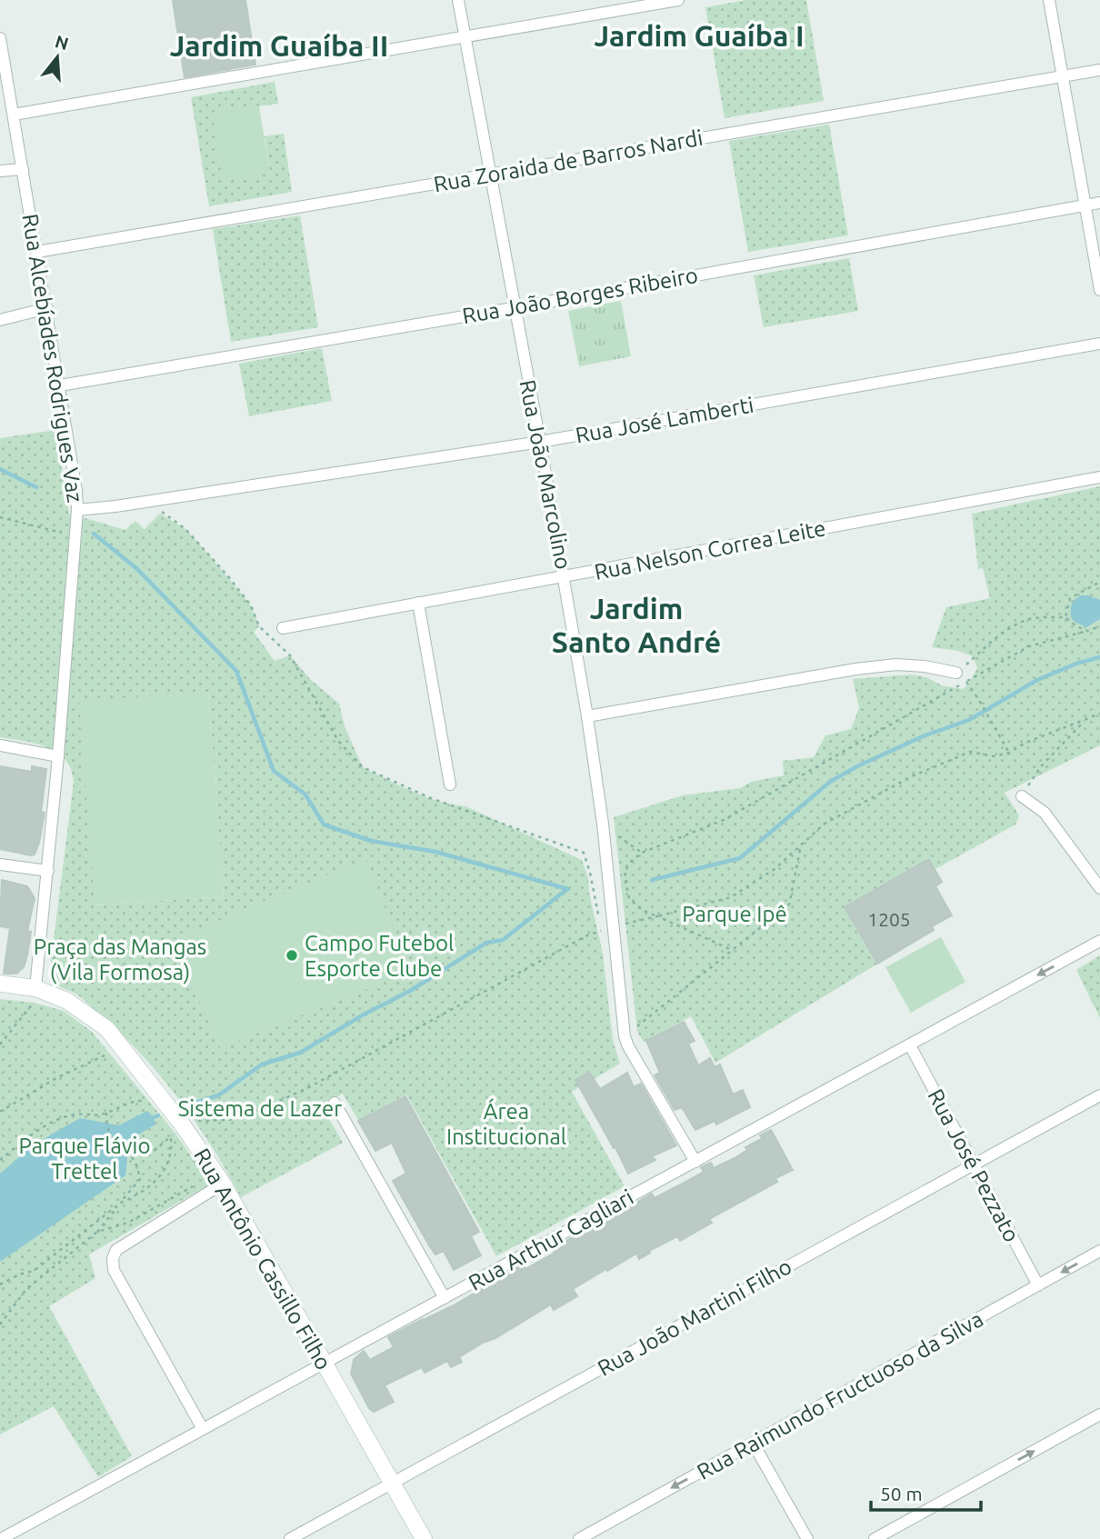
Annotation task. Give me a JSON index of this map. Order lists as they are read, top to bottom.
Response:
{
  "streets": {
    "street": [
      "Rua Zoraida de Barros Nardi",
      "Rua João Borges Ribeiro",
      "Rua Alcebíades Rodrigues Vaz",
      "Rua José Lamberti",
      "Rua João Marcolino",
      "Rua Nelson Correa Leite",
      "Rua José Pezzato",
      "Rua Arthur Cagliari",
      "Rua Antônio Cassillo Filho",
      "Rua João Martini Filho",
      "Rua Raimundo Fructuoso da Silva"
    ]
  },
  "crossings": [
    ["Rua Zoraida de Barros Nardi", "Rua Alcebíades Rodrigues Vaz"],
    ["Rua Zoraida de Barros Nardi", "Rua João Marcolino"],
    ["Rua João Borges Ribeiro", "Rua Alcebíades Rodrigues Vaz"],
    ["Rua João Borges Ribeiro", "Rua João Marcolino"],
    ["Rua Alcebíades Rodrigues Vaz", "Rua José Lamberti"],
    ["Rua Alcebíades Rodrigues Vaz", "Rua Antônio Cassillo Filho"],
    ["Rua José Lamberti", "Rua João Marcolino"],
    ["Rua João Marcolino", "Rua Nelson Correa Leite"],
    ["Rua João Marcolino", "Rua Arthur Cagliari"],
    ["Rua José Pezzato", "Rua Arthur Cagliari"],
    ["Rua José Pezzato", "Rua João Martini Filho"],
    ["Rua José Pezzato", "Rua Raimundo Fructuoso da Silva"],
    ["Rua Arthur Cagliari", "Rua Antônio Cassillo Filho"],
    ["Rua Antônio Cassillo Filho", "Rua João Martini Filho"]
  ],
  "one_way": ["Rua Raimundo Fructuoso da Silva"],
  "districts": ["Jardim Guaíba I", "Jardim Guaíba II", "Jardim Santo André"],
  "parks": [
    "Parque Ipê",
    "Praça das Mangas (Vila Formosa)",
    "Sistema de Lazer",
    "Área Institucional",
    "Parque Flávio Trettel"
  ],
  "places": ["Campo Futebol Esporte Clube"],
  "house_numbers": ["1205"],
  "scale_bar": "50 m",
  "north": "top"
}
